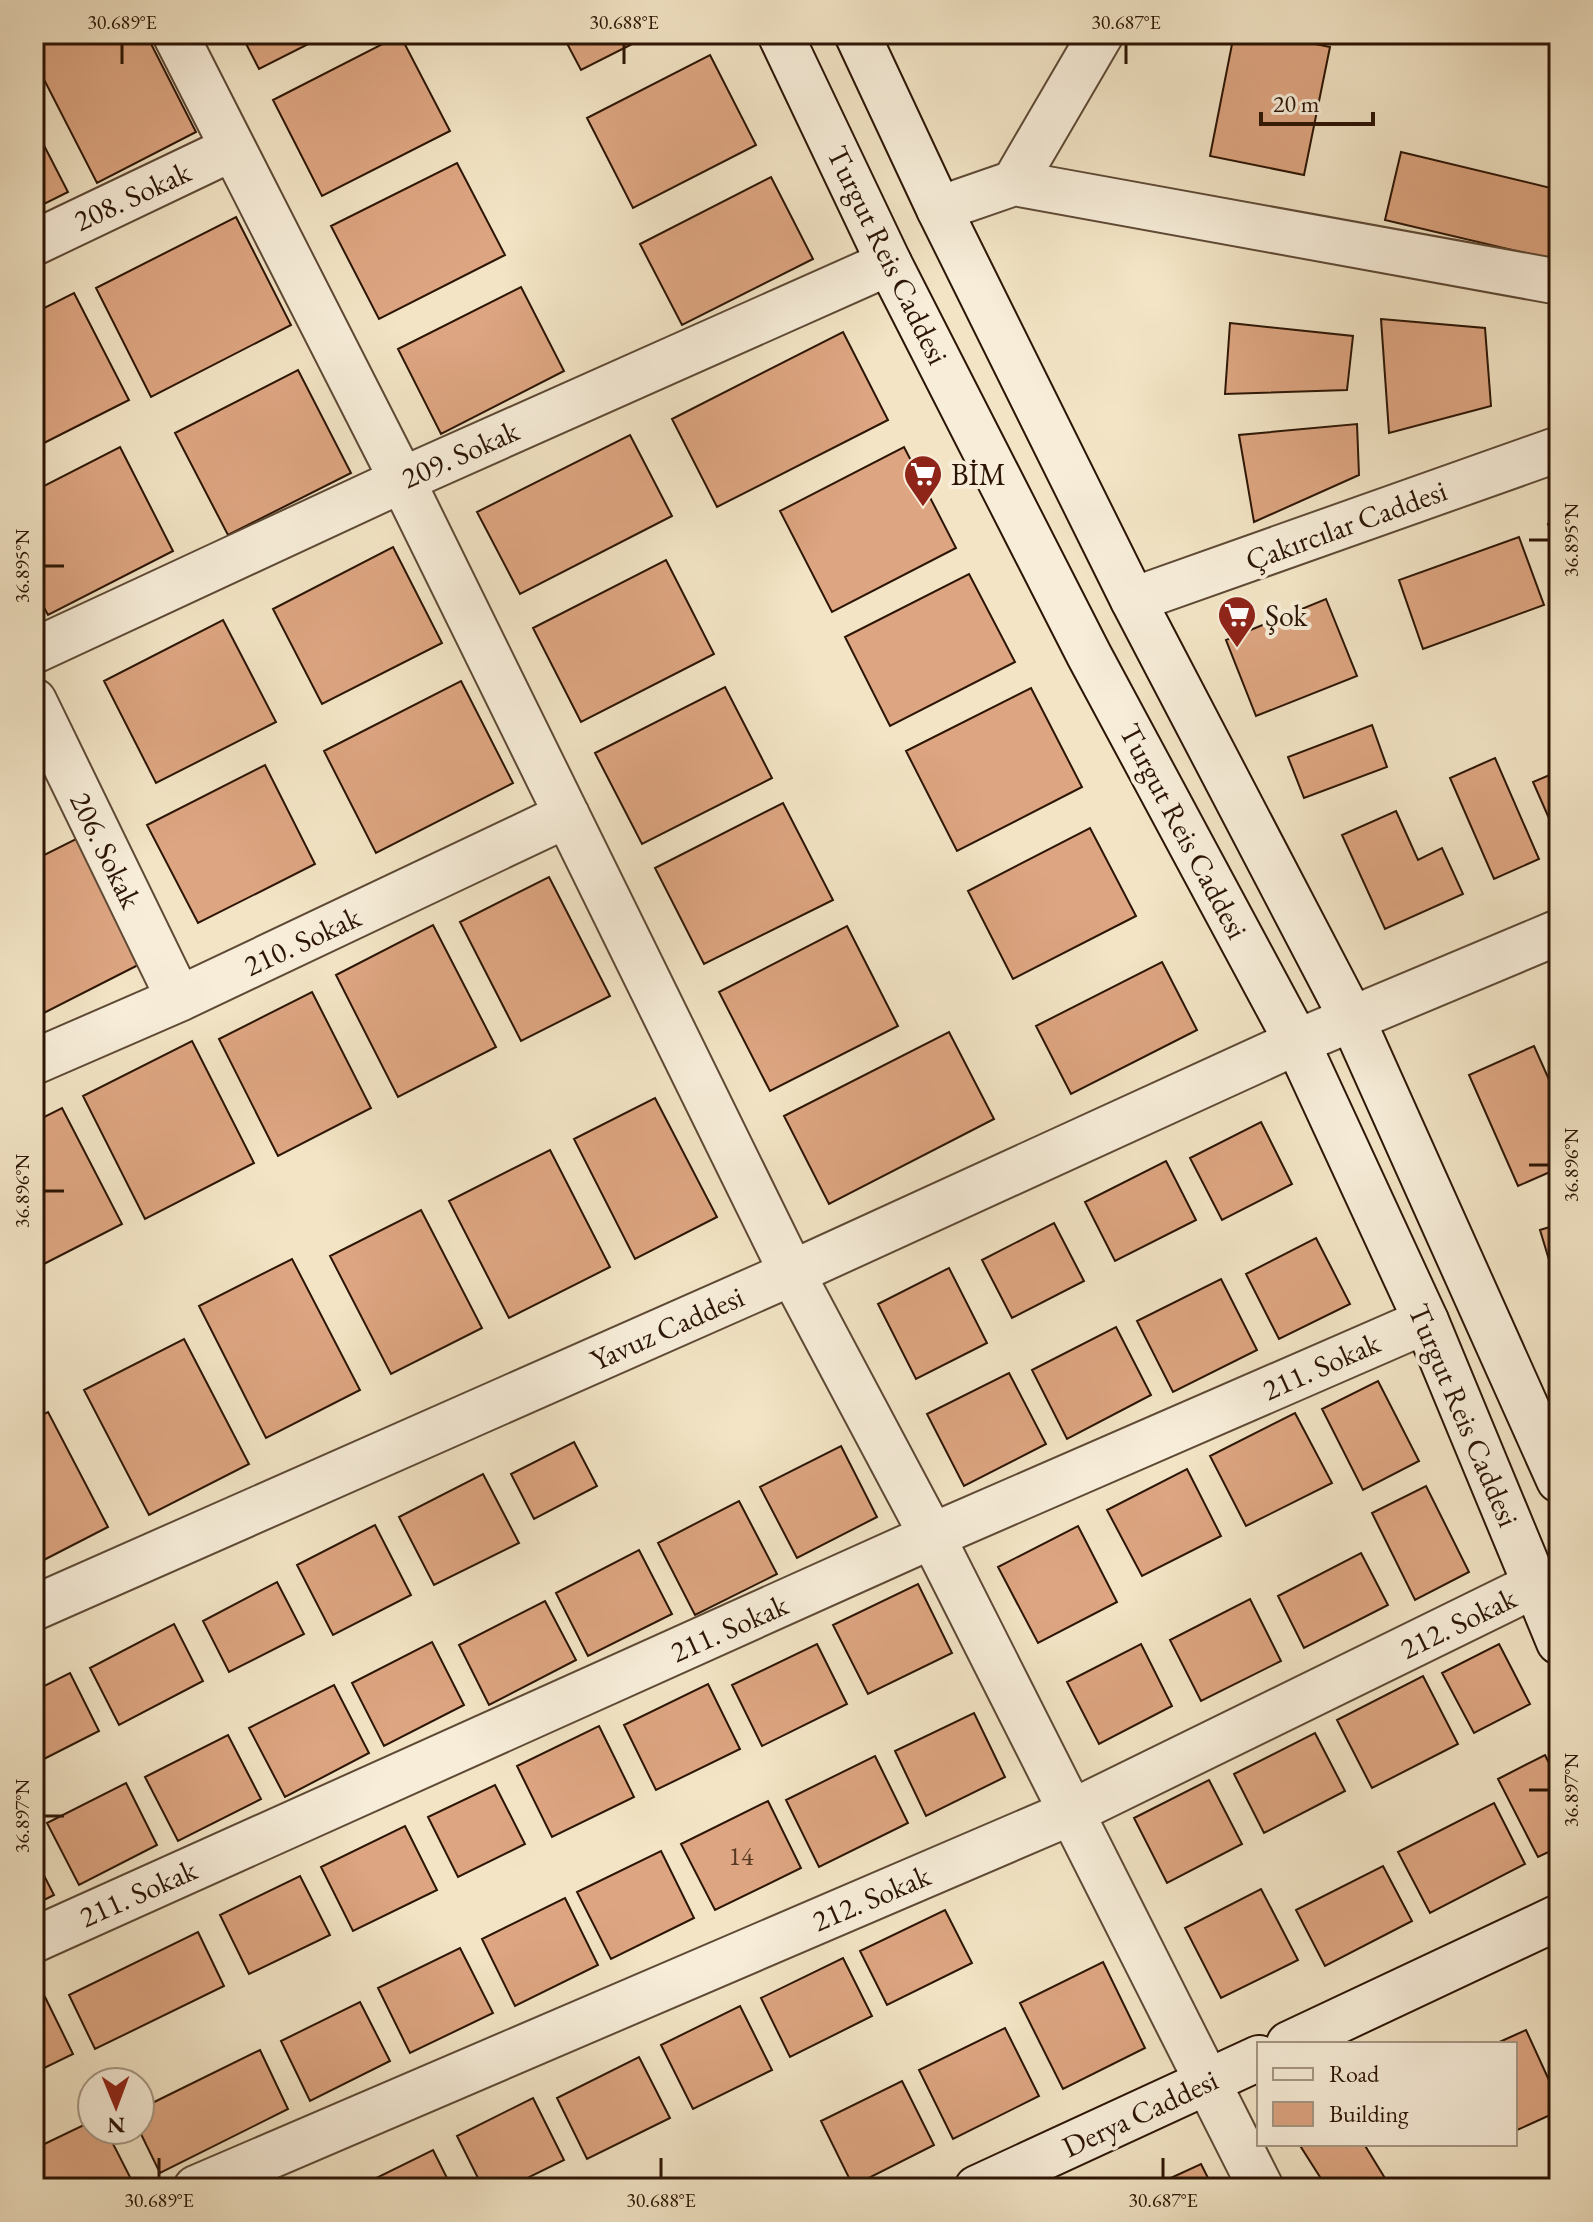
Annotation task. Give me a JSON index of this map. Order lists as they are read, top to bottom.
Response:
{
  "streets": {
    "street": [
      "208. Sokak",
      "Turgut Reis Caddesi",
      "209. Sokak",
      "Çakırcılar Caddesi",
      "206. Sokak",
      "210. Sokak",
      "Yavuz Caddesi",
      "211. Sokak",
      "212. Sokak",
      "Derya Caddesi"
    ]
  },
  "crossings": [
    ["Turgut Reis Caddesi", "209. Sokak"],
    ["Turgut Reis Caddesi", "Çakırcılar Caddesi"],
    ["Turgut Reis Caddesi", "Yavuz Caddesi"],
    ["Turgut Reis Caddesi", "211. Sokak"],
    ["Turgut Reis Caddesi", "212. Sokak"],
    ["206. Sokak", "210. Sokak"]
  ],
  "places": {
    "supermarket": ["BİM", "Şok"]
  },
  "house_numbers": ["14"],
  "legend": ["Road", "Building"],
  "scale_bar": "20 m",
  "north": "bottom",
  "coordinates": [
    "30.689°E",
    "30.688°E",
    "30.687°E",
    "36.895°N",
    "36.896°N",
    "36.897°N"
  ]
}
